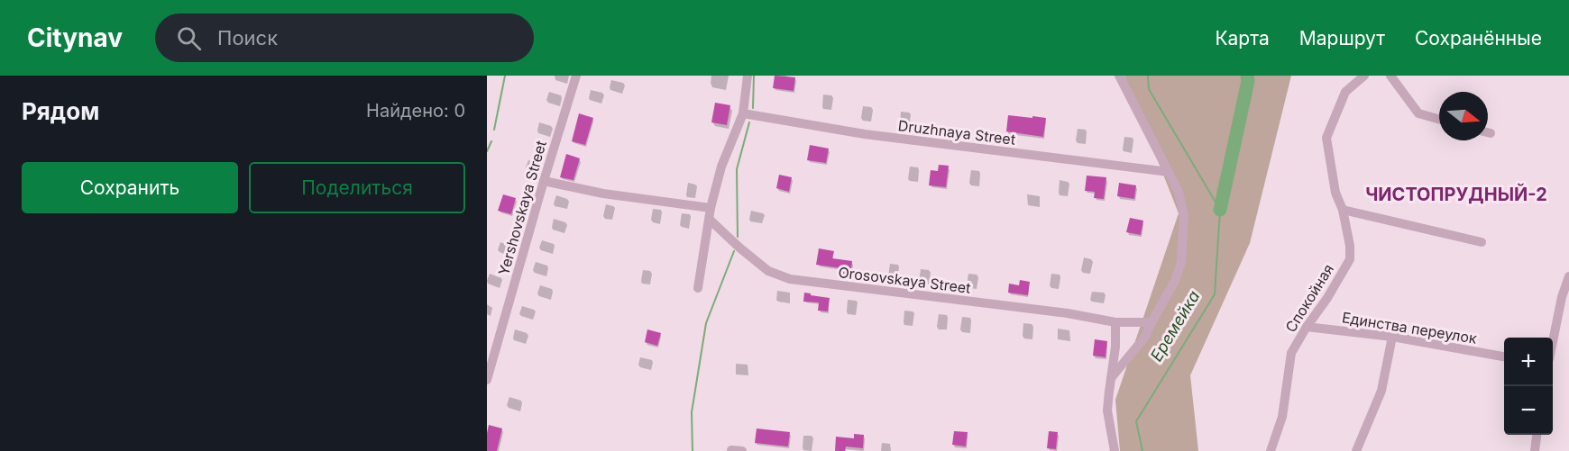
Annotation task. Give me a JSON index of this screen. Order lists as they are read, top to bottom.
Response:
{
  "streets": {
    "street": [
      "Druzhnaya Street",
      "Yershovskaya Street",
      "Orosovskaya Street",
      "Спокойная",
      "Единства переулок"
    ]
  },
  "crossings": [
    ["Спокойная", "Единства переулок"]
  ],
  "districts": ["ЧИСТОПРУДНЫЙ-2"],
  "water": ["Еремейка"],
  "north": "right",
  "page": {
    "header": "Citynav",
    "search": "Поиск",
    "nav": ["Карта", "Маршрут", "Сохранённые"],
    "heading": ["Рядом", "Найдено: 0"],
    "buttons": ["Сохранить", "Поделиться"],
    "map_buttons": ["+", "−"]
  }
}
